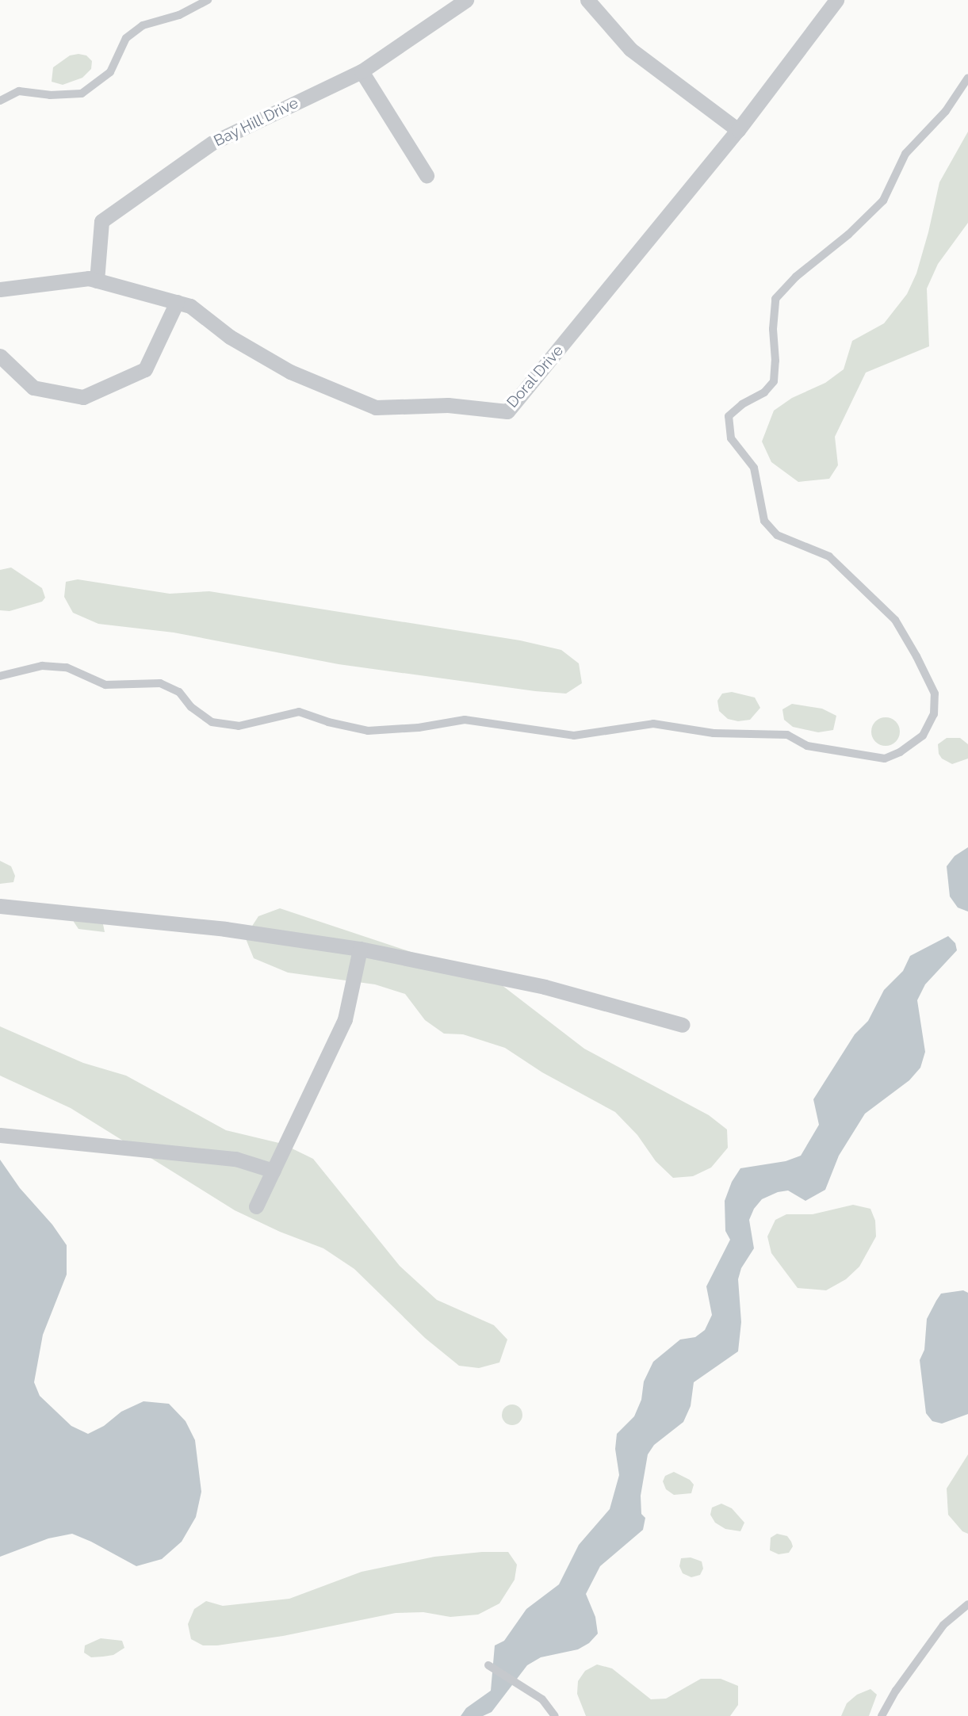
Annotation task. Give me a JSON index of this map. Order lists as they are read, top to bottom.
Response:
{
  "streets": {
    "street": ["Bay Hill Drive", "Doral Drive"]
  },
  "crossings": [
    ["Bay Hill Drive", "Doral Drive"]
  ]
}
